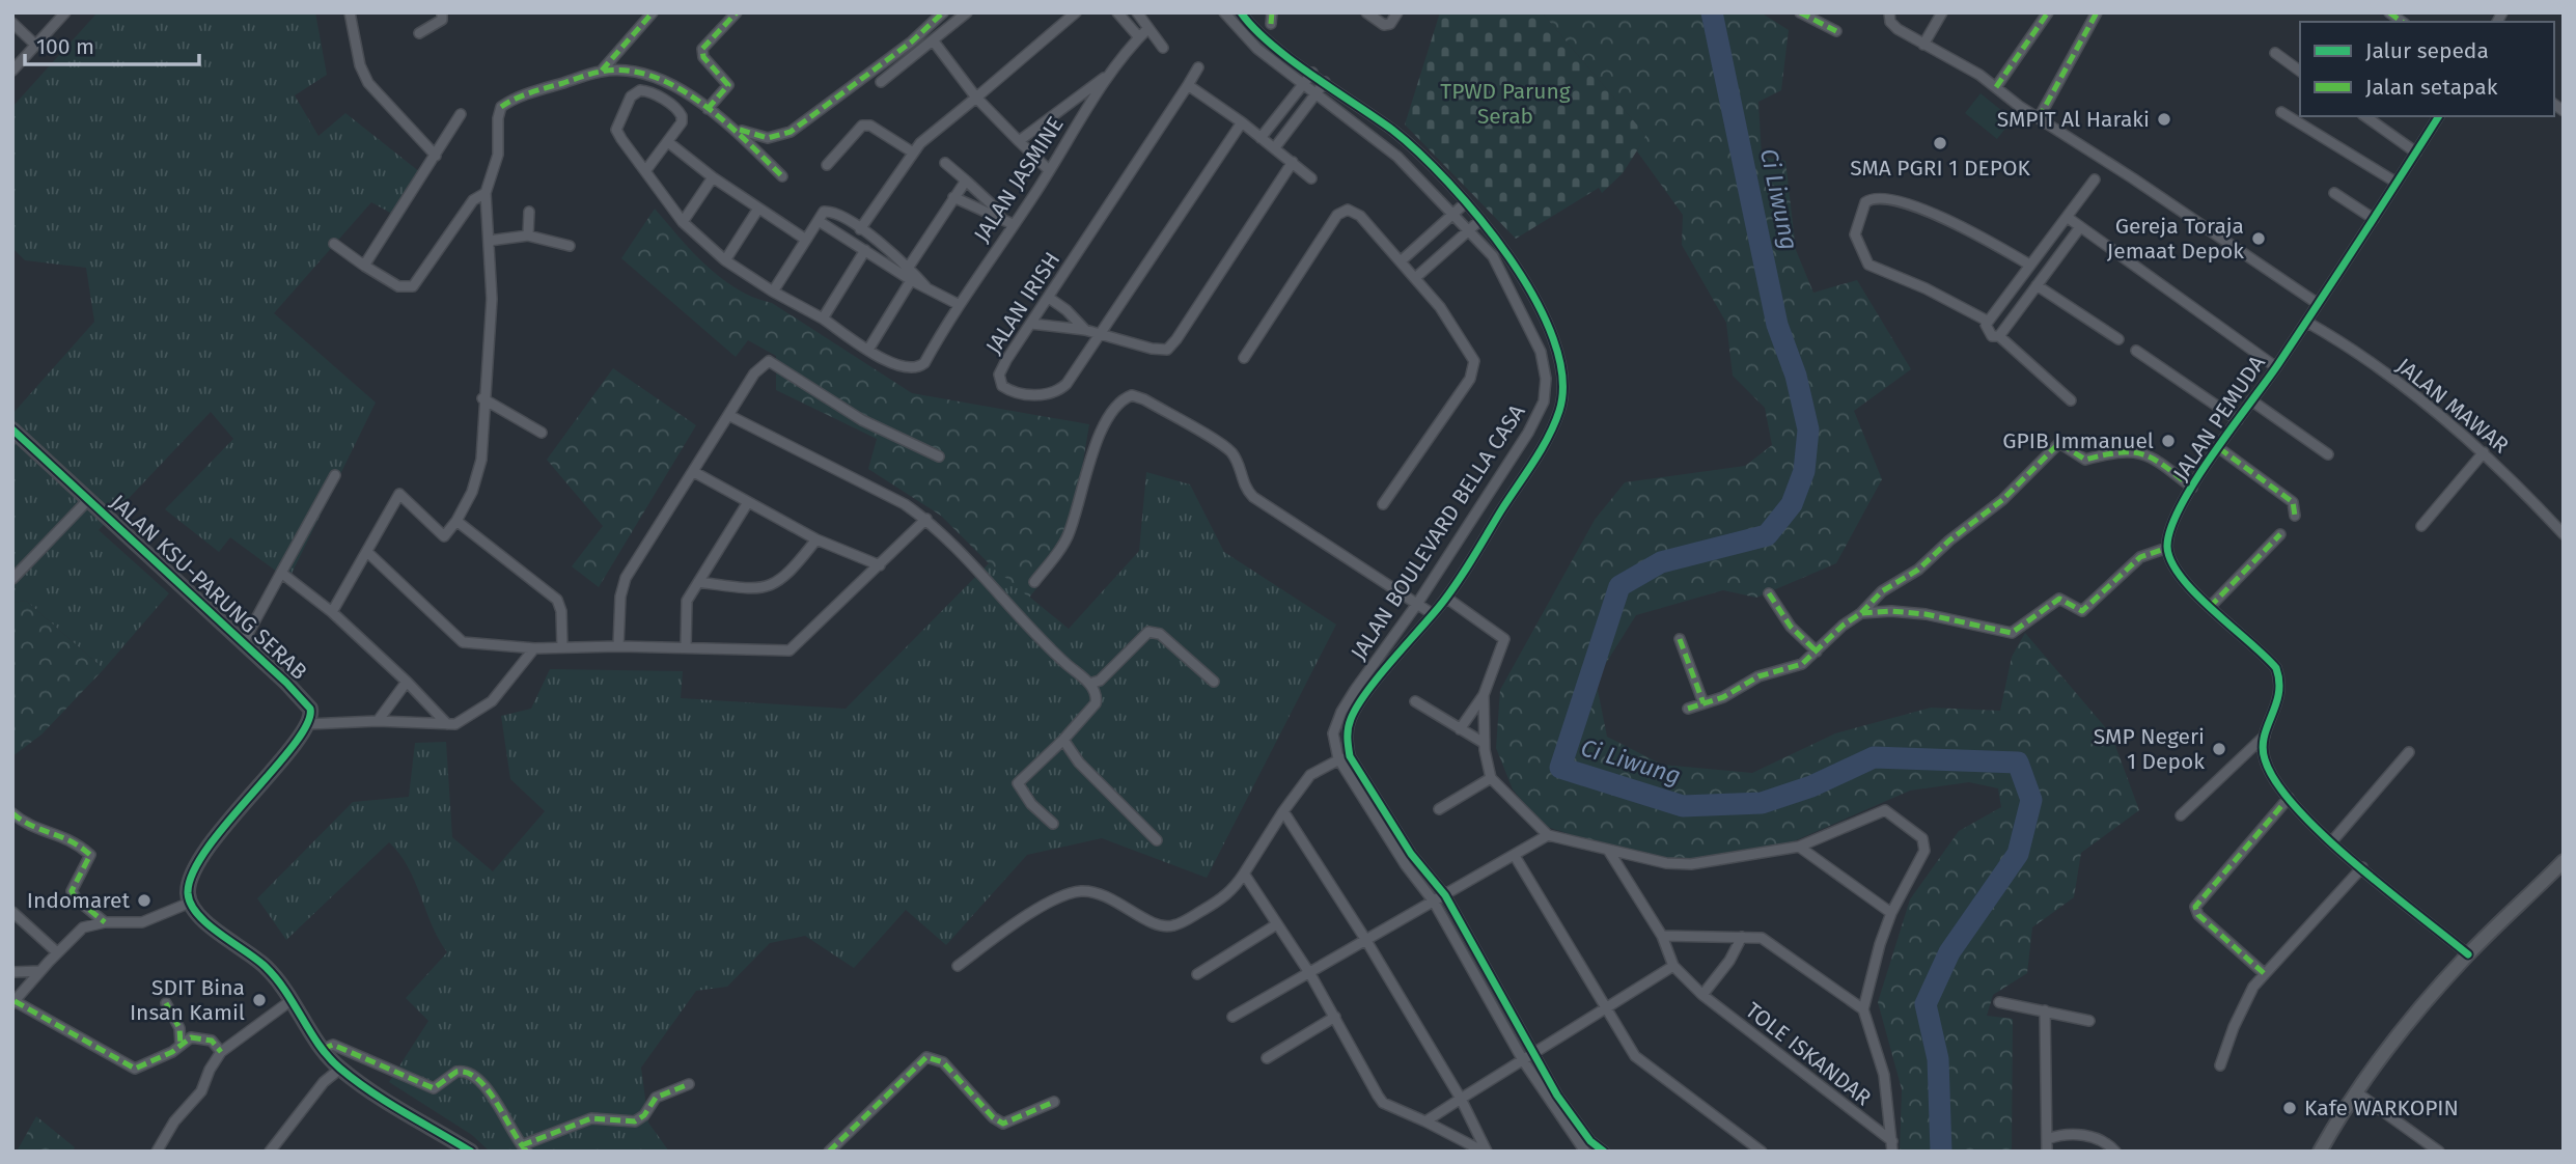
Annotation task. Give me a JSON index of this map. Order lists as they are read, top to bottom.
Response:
{
  "streets": {
    "street": [
      "JALAN JASMINE",
      "JALAN IRISH",
      "JALAN MAWAR",
      "JALAN PEMUDA",
      "JALAN BOULEVARD BELLA CASA",
      "JALAN KSU-PARUNG SERAB",
      "TOLE ISKANDAR"
    ]
  },
  "crossings": [
    ["JALAN MAWAR", "JALAN PEMUDA"]
  ],
  "water": ["Ci Liwung"],
  "parks": ["TPWD Parung Serab"],
  "places": [
    "SMPIT Al Haraki",
    "SMA PGRI 1 DEPOK",
    "Gereja Toraja Jemaat Depok",
    "GPIB Immanuel",
    "SMP Negeri 1 Depok",
    "Indomaret",
    "SDIT Bina Insan Kamil",
    "Kafe WARKOPIN"
  ],
  "legend": ["Jalur sepeda", "Jalan setapak"],
  "scale_bar": "100 m"
}
